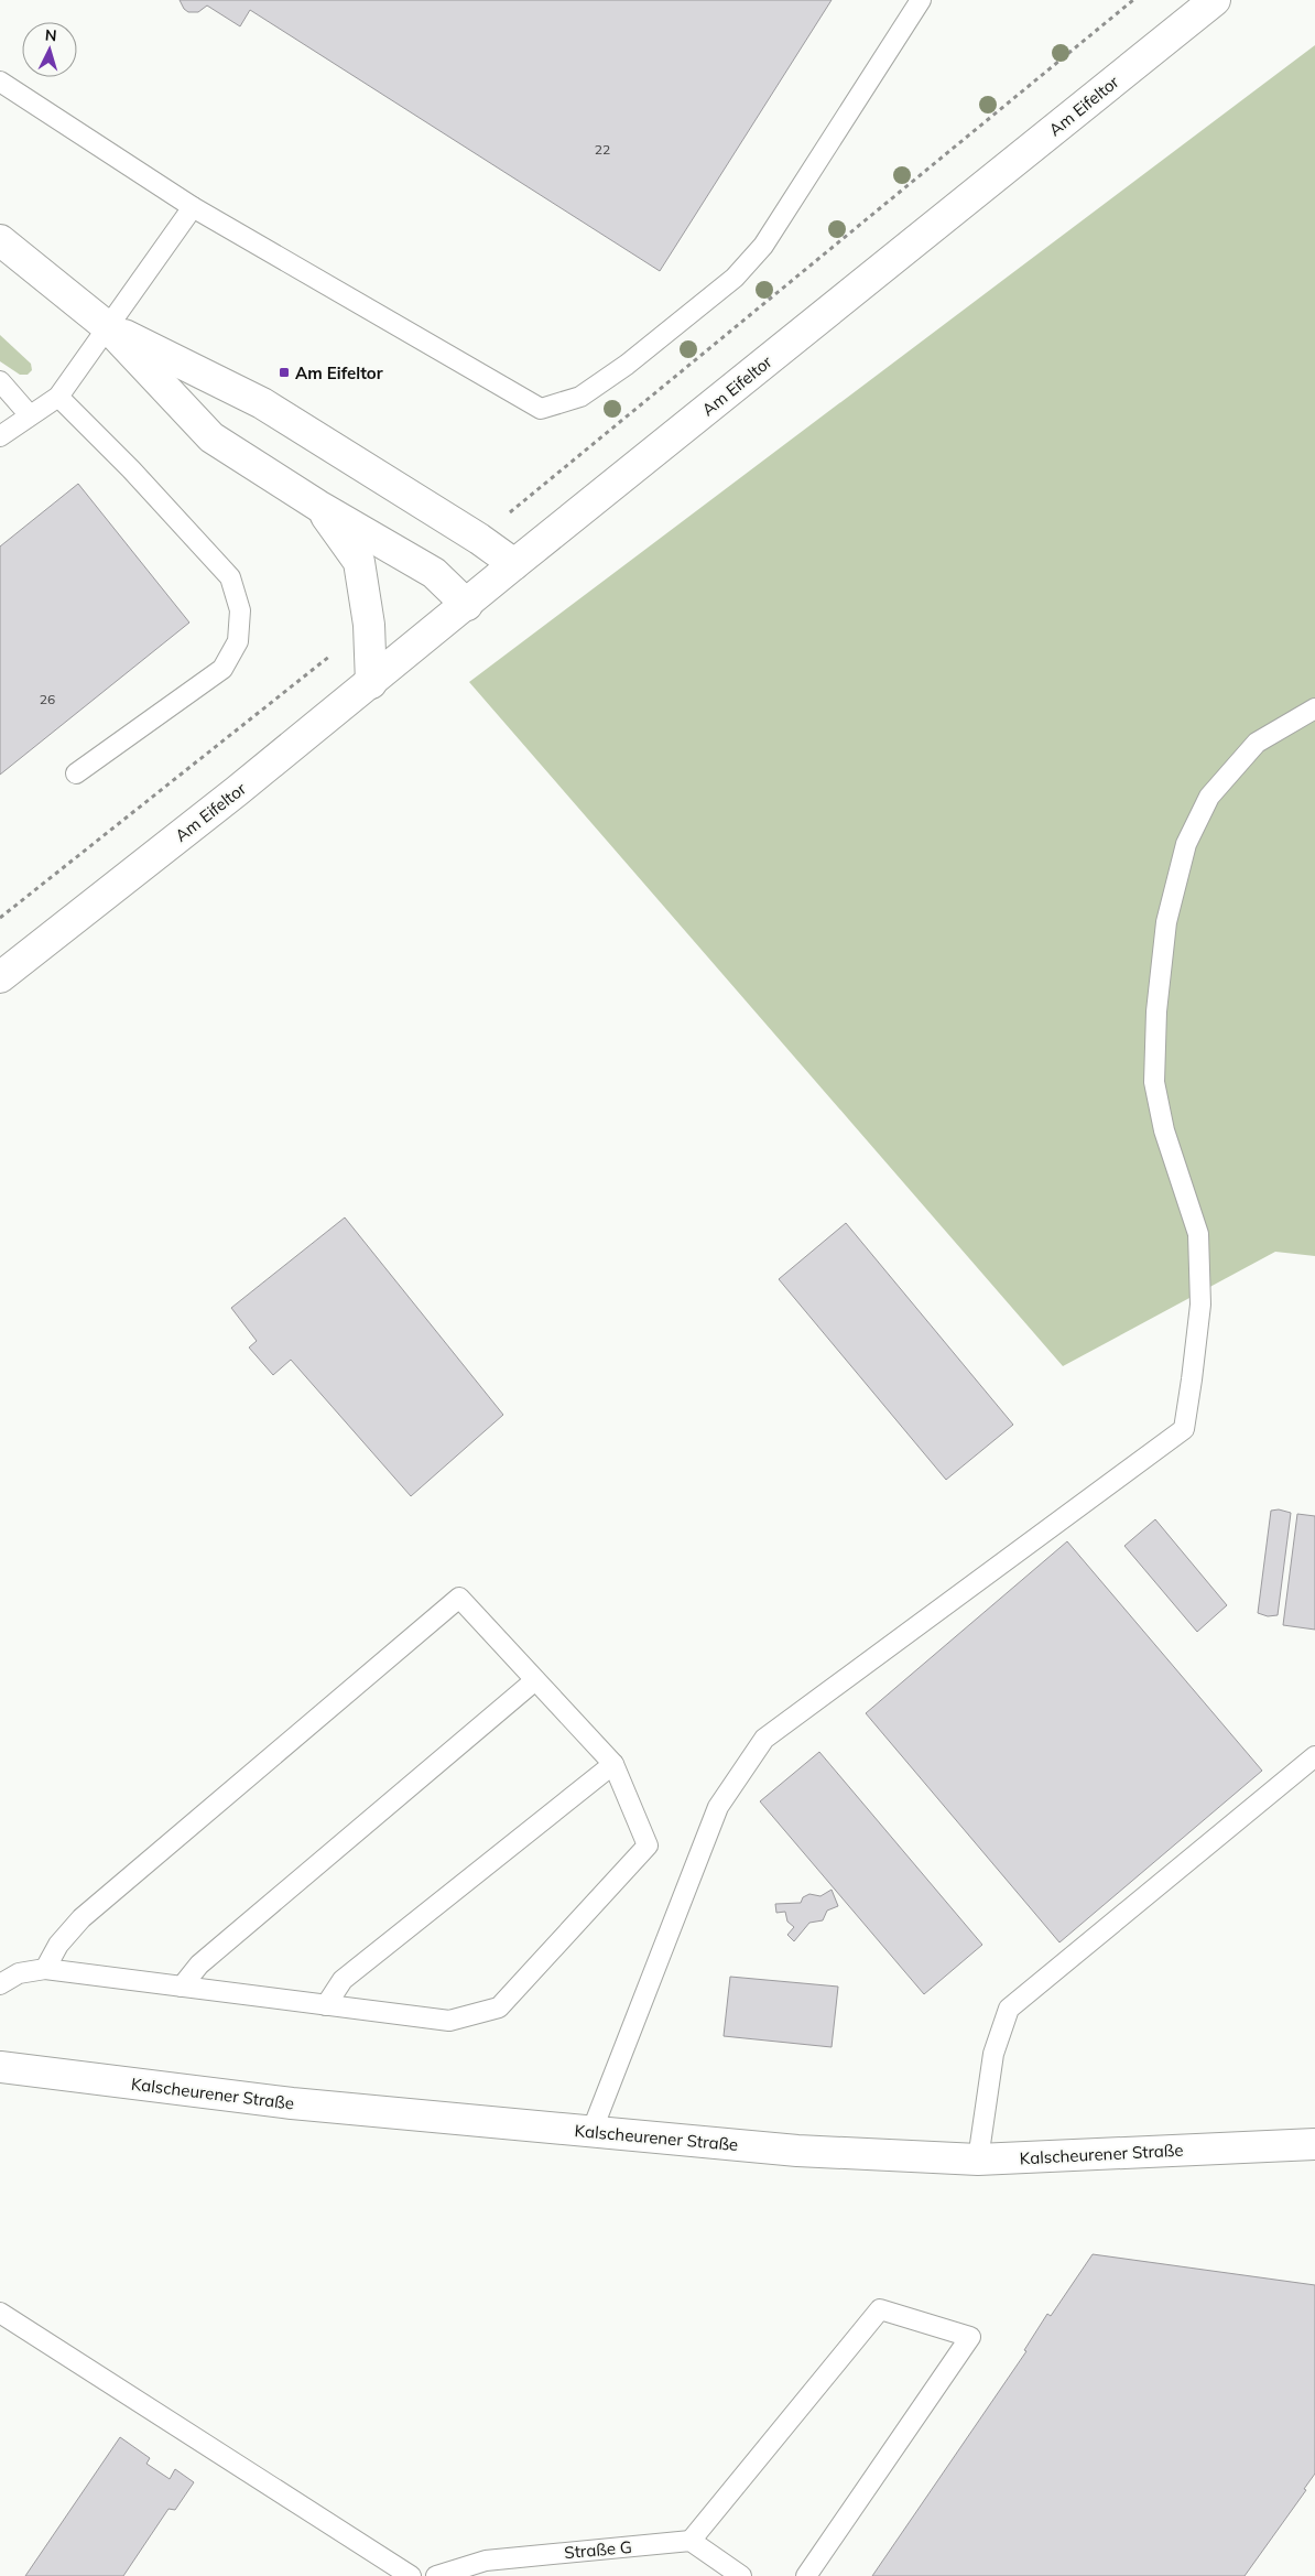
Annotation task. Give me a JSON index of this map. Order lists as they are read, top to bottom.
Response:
{
  "streets": {
    "main road": ["Am Eifeltor", "Kalscheurener Straße"],
    "lane": ["Straße G"]
  },
  "places": {
    "transit": ["Am Eifeltor"]
  },
  "house_numbers": ["22", "26"],
  "north": "top"
}
